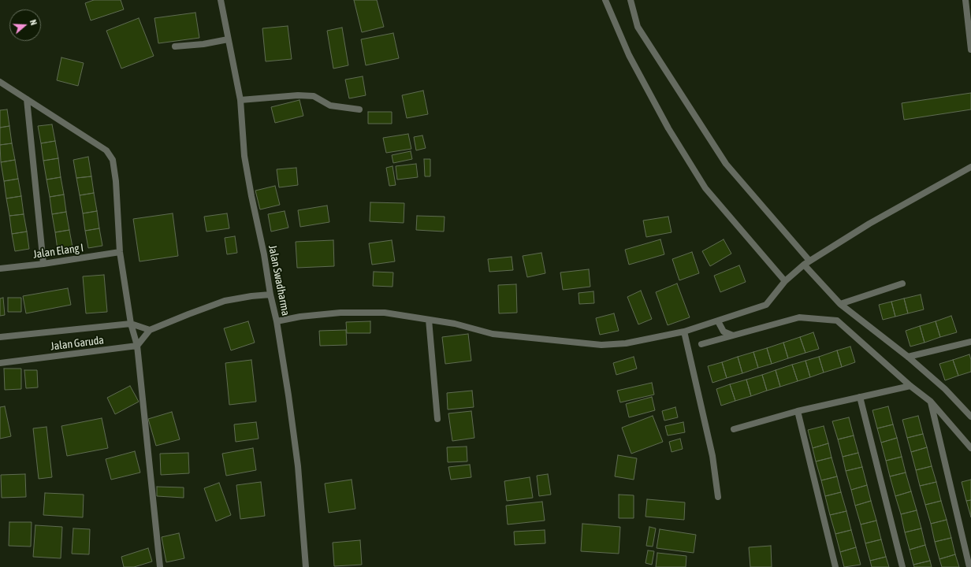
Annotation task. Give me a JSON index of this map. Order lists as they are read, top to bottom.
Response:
{
  "streets": {
    "street": ["Jalan Elang I", "Jalan Swadharma", "Jalan Garuda"]
  },
  "north": "right"
}
